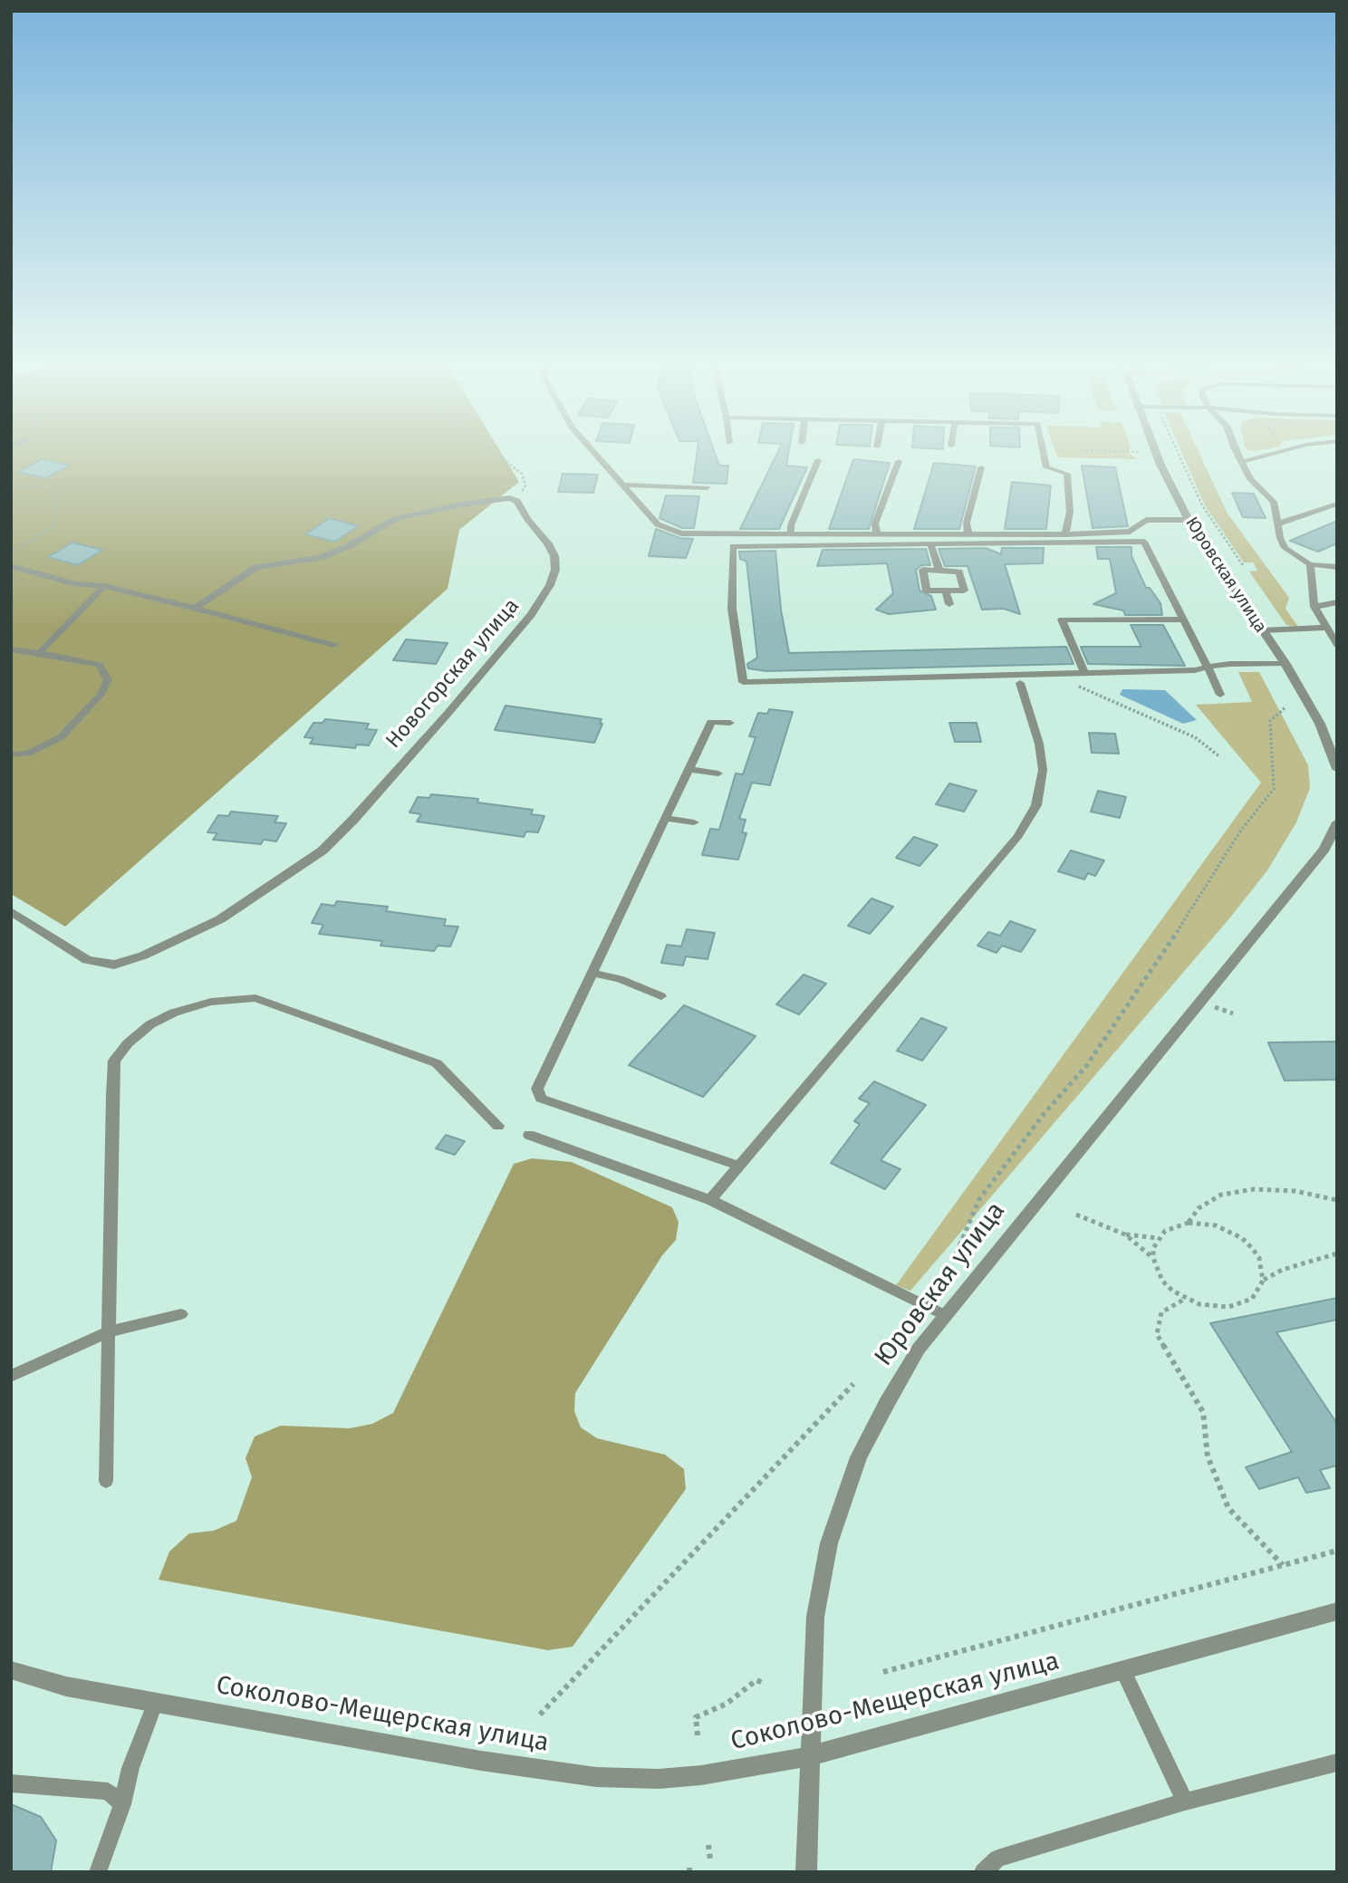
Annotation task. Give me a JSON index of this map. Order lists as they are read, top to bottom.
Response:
{
  "streets": {
    "street": ["Юровская улица", "Новогорская улица", "Соколово-Мещерская улица"]
  },
  "crossings": [
    ["Юровская улица", "Соколово-Мещерская улица"]
  ]
}
